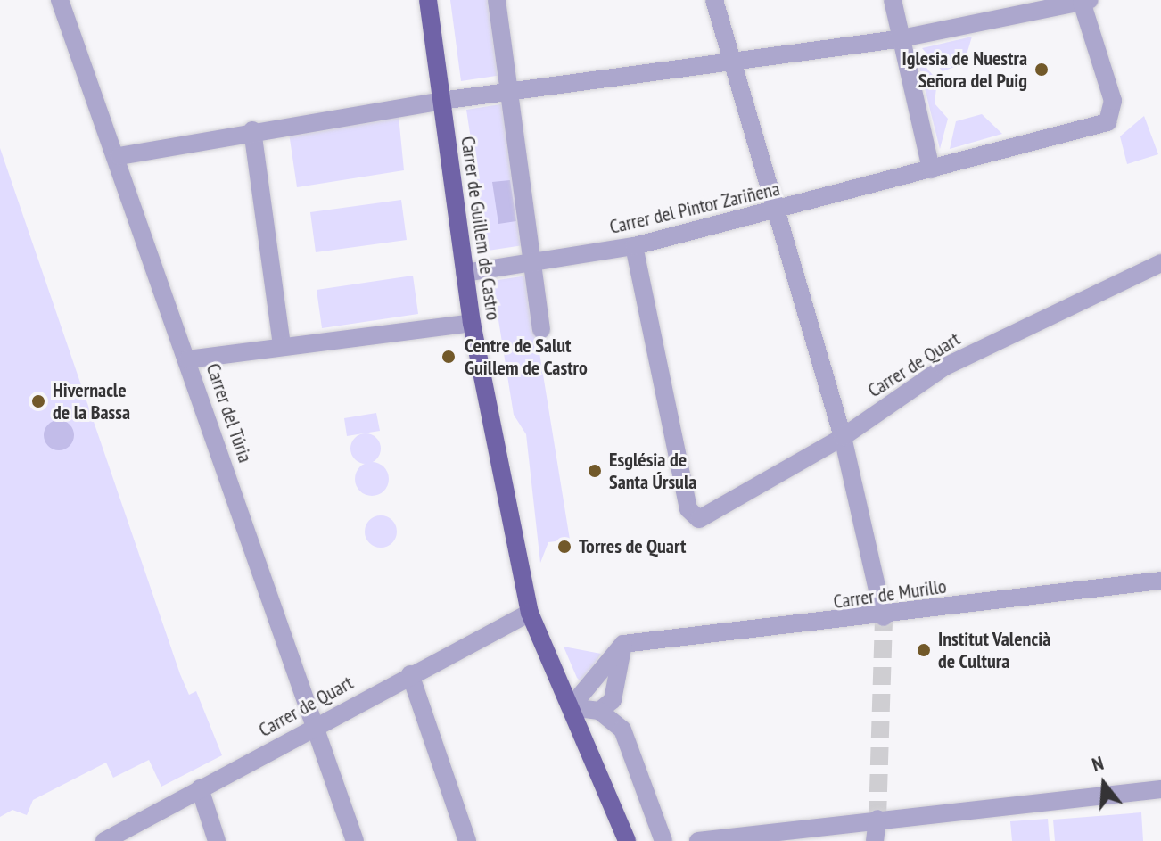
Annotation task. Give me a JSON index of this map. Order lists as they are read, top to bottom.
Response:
{
  "streets": {
    "main road": ["Carrer de Guillem de Castro"],
    "street": [
      "Carrer del Pintor Zariñena",
      "Carrer de Quart",
      "Carrer del Túria",
      "Carrer de Murillo"
    ]
  },
  "crossings": [
    ["Carrer del Pintor Zariñena", "Carrer de Guillem de Castro"],
    ["Carrer del Pintor Zariñena", "Carrer de Quart"],
    ["Carrer de Guillem de Castro", "Carrer de Quart"],
    ["Carrer de Quart", "Carrer del Túria"]
  ],
  "places": [
    "Iglesia de Nuestra Señora del Puig",
    "Centre de Salut Guillem de Castro",
    "Hivernacle de la Bassa",
    "Església de Santa Úrsula",
    "Torres de Quart",
    "Institut Valencià de Cultura"
  ],
  "north": "top"
}
